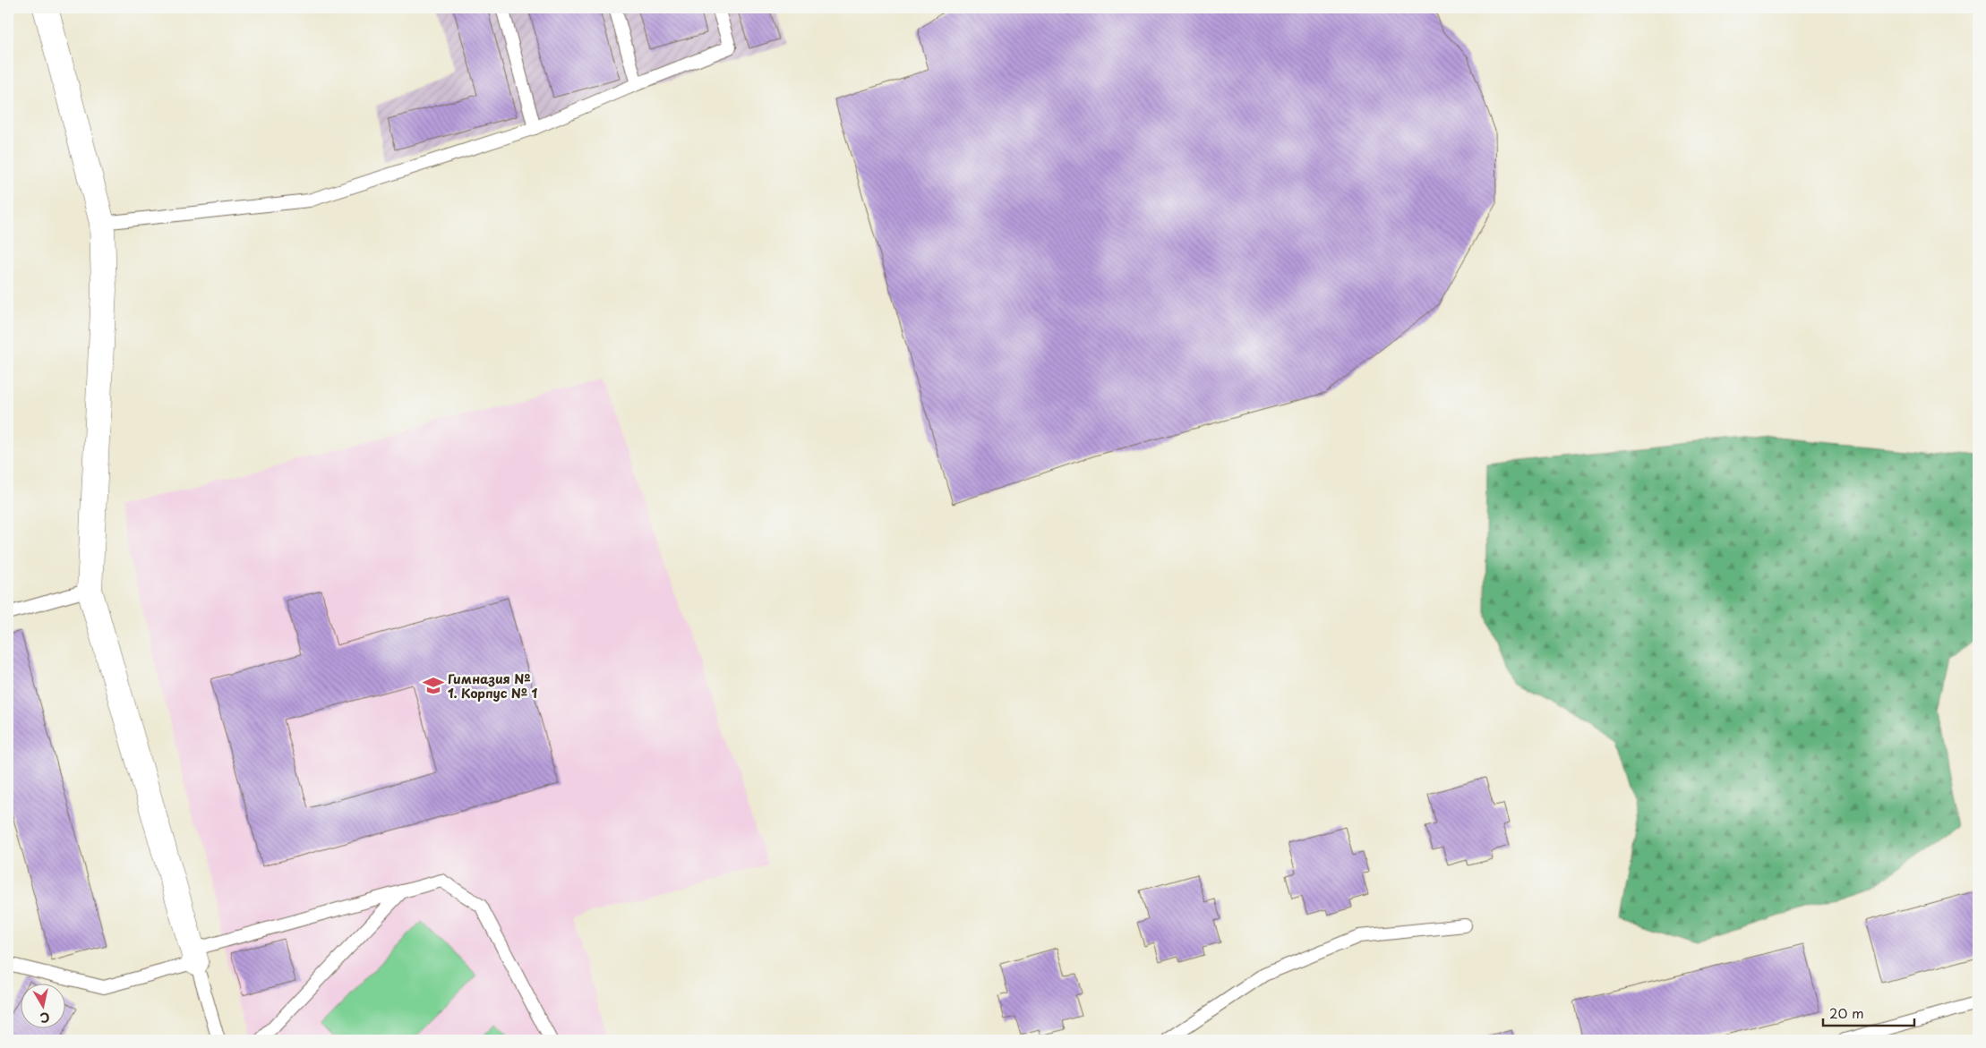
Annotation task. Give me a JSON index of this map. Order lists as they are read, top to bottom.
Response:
{
  "places": {
    "school or university": ["Гимназия № 1. Корпус № 1"]
  },
  "scale_bar": "20 m",
  "north": "bottom"
}
